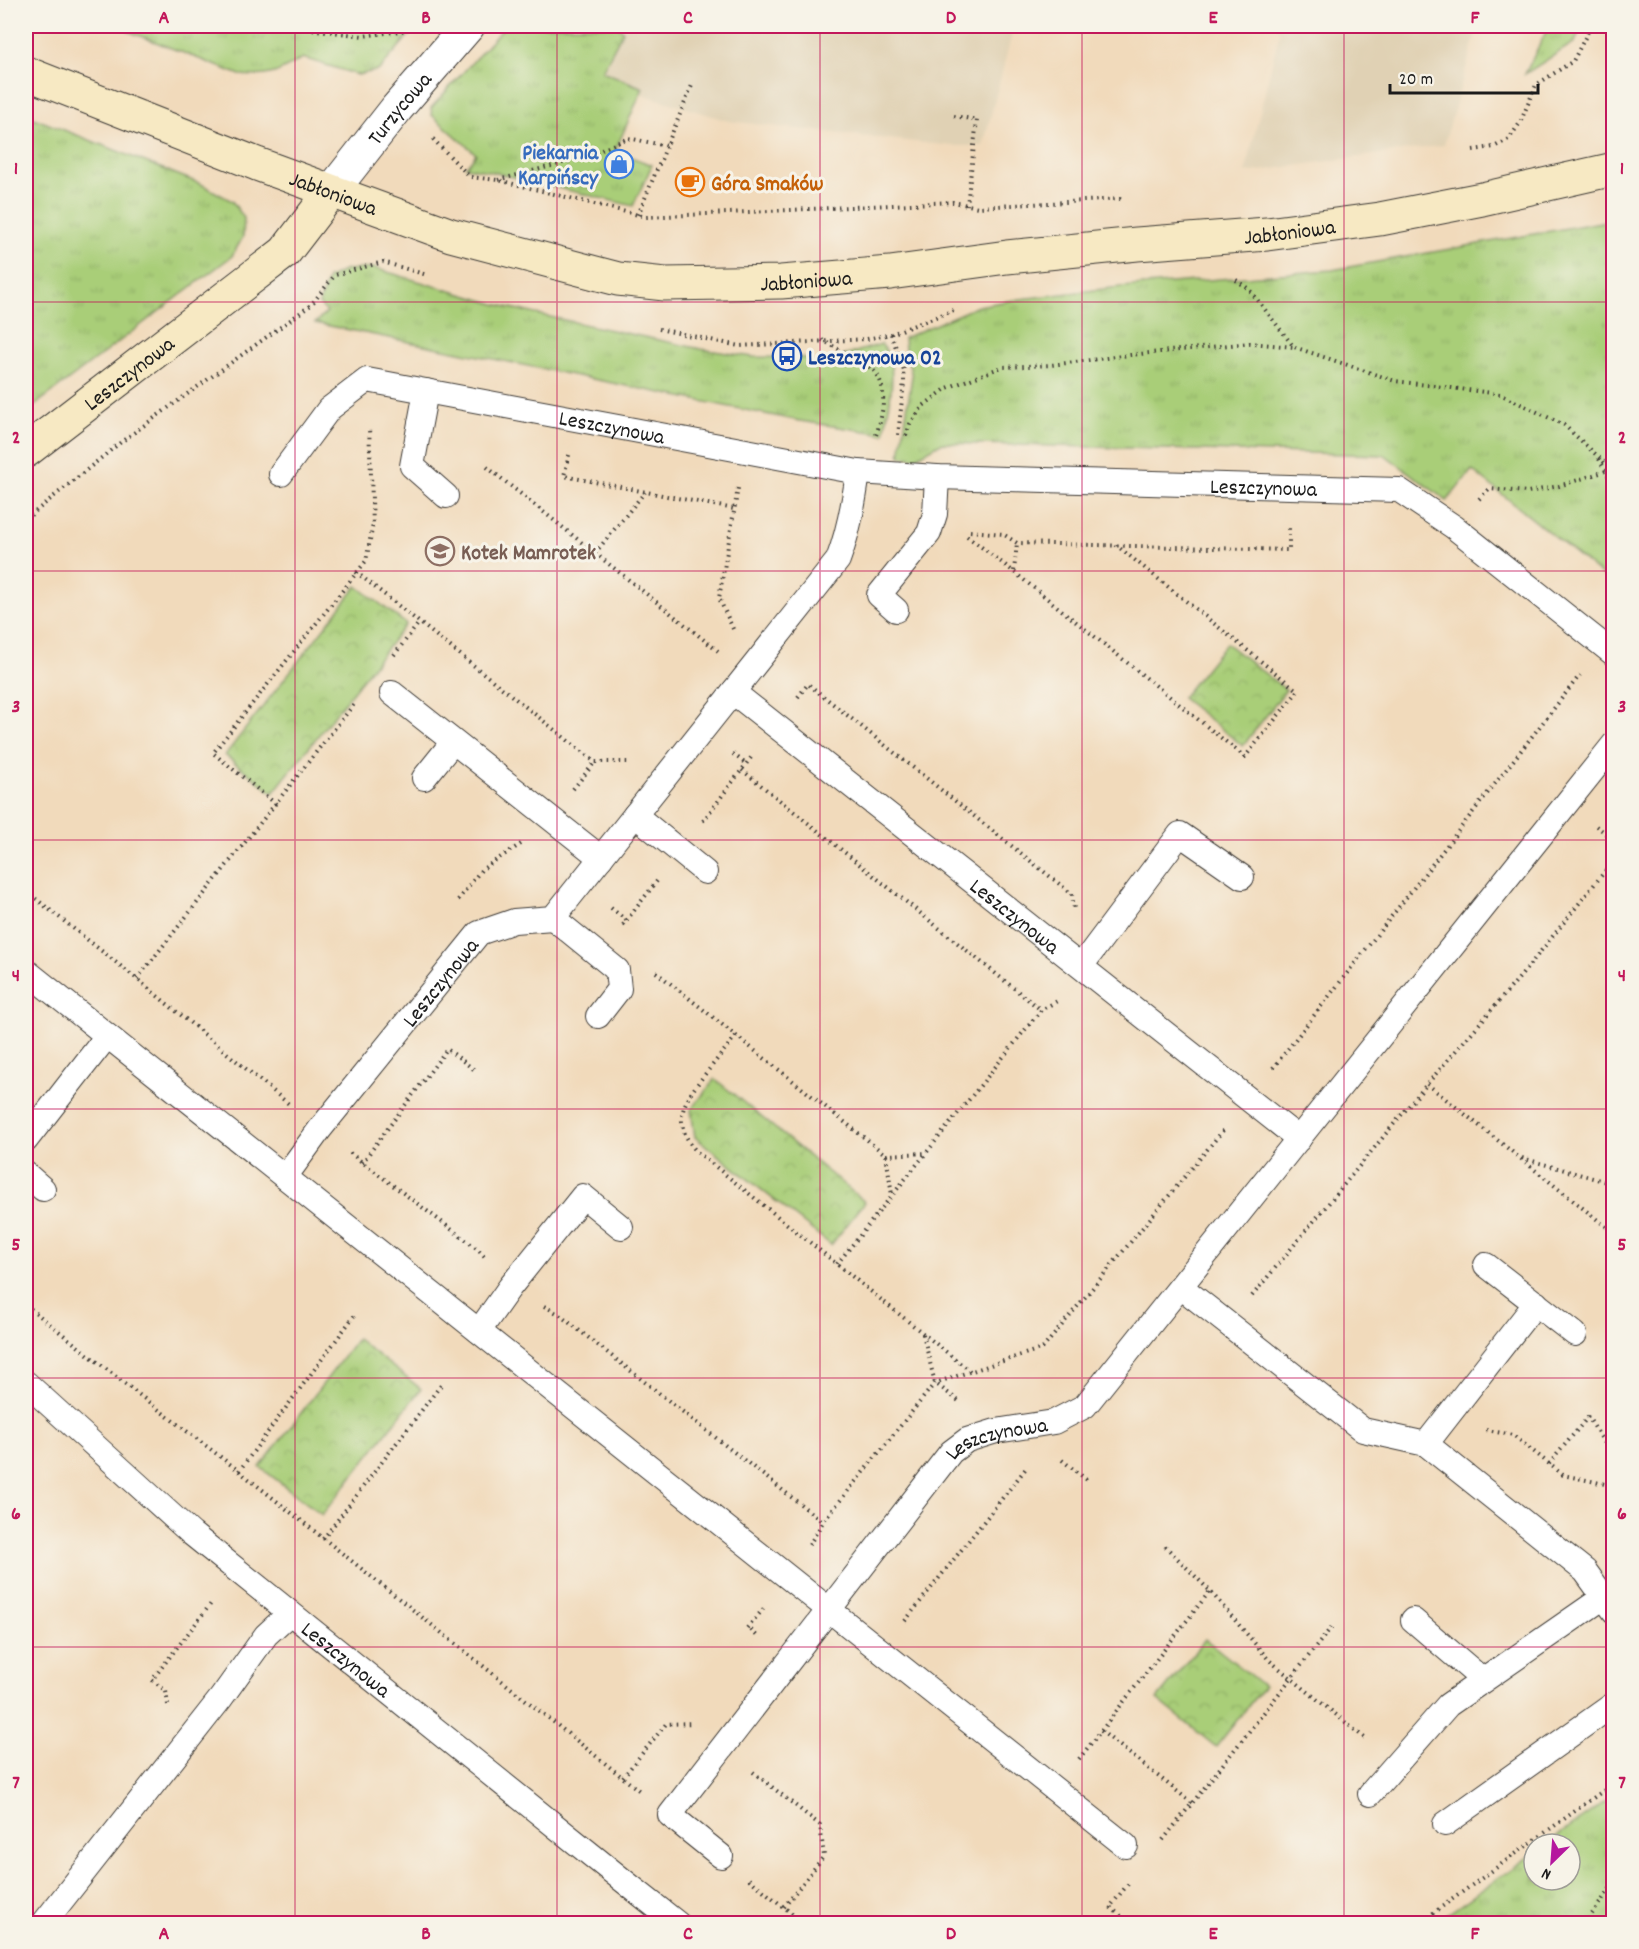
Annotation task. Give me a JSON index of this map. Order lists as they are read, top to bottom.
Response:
{
  "streets": {
    "main road": ["Jabłoniowa", "Leszczynowa"],
    "street": ["Turzycowa"]
  },
  "crossings": [
    ["Turzycowa", "Jabłoniowa"],
    ["Turzycowa", "Leszczynowa"],
    ["Jabłoniowa", "Leszczynowa"]
  ],
  "places": {
    "shop": ["Piekarnia Karpińscy"],
    "cafe": ["Góra Smaków"],
    "bus stop": ["Leszczynowa 02"],
    "school or university": ["Kotek Mamrotek"]
  },
  "scale_bar": "20 m",
  "north": "bottom left",
  "grid": {
    "columns": [
      "A",
      "B",
      "C",
      "D",
      "E",
      "F"
    ],
    "rows": [
      "1",
      "2",
      "3",
      "4",
      "5",
      "6",
      "7"
    ]
  }
}
